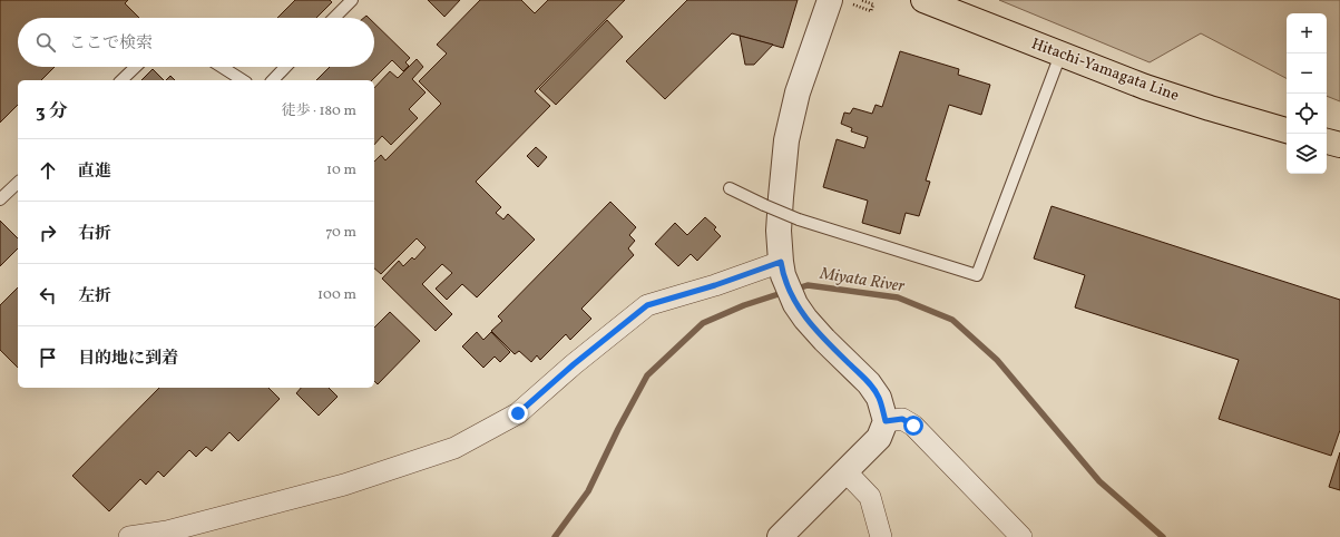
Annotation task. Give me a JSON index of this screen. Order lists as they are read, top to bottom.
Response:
{
  "streets": {
    "main road": ["Hitachi-Yamagata Line"]
  },
  "water": ["Miyata River"],
  "page": {
    "map_buttons": ["+", "−"],
    "search": "ここで検索",
    "heading": ["3 分", "徒歩 · 180 m"],
    "list": [
      ["直進", "10 m"],
      ["右折", "70 m"],
      ["左折", "100 m"],
      "目的地に到着"
    ]
  }
}
